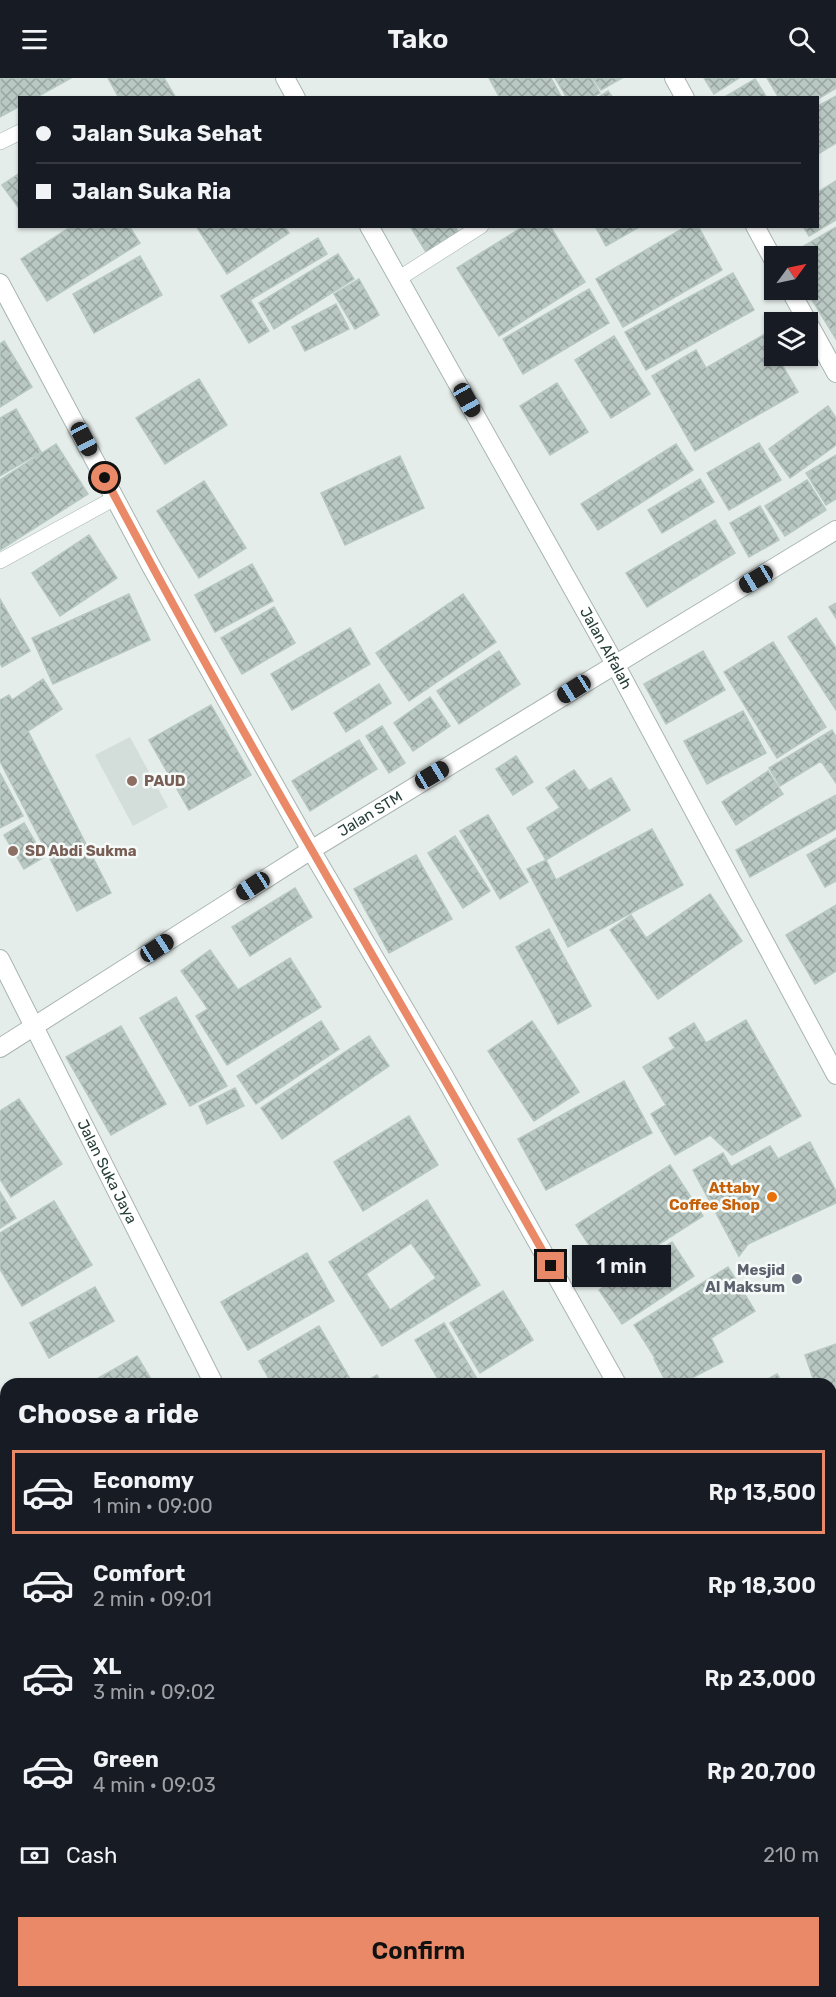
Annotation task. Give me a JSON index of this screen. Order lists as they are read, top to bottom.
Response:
{
  "streets": {
    "street": ["Jalan Alfalah", "Jalan STM", "Jalan Suka Jaya"]
  },
  "crossings": [
    ["Jalan Alfalah", "Jalan STM"],
    ["Jalan STM", "Jalan Suka Jaya"]
  ],
  "places": [
    "PAUD",
    "SD Abdi Sukma",
    "Attaby Coffee Shop",
    "Mesjid Al Maksum"
  ],
  "north": "top right",
  "page": {
    "header": "Tako",
    "banner": ["Jalan Suka Sehat", "Jalan Suka Ria"],
    "bubble": "1 min",
    "heading": "Choose a ride",
    "list": [
      {
        "name": "Economy",
        "note": "1 min · 09:00",
        "value": "Rp 13,500"
      },
      {
        "name": "Comfort",
        "note": "2 min · 09:01",
        "value": "Rp 18,300"
      },
      {
        "name": "XL",
        "note": "3 min · 09:02",
        "value": "Rp 23,000"
      },
      {
        "name": "Green",
        "note": "4 min · 09:03",
        "value": "Rp 20,700"
      }
    ],
    "pay": ["Cash", "210 m"],
    "buttons": "Confirm"
  }
}
